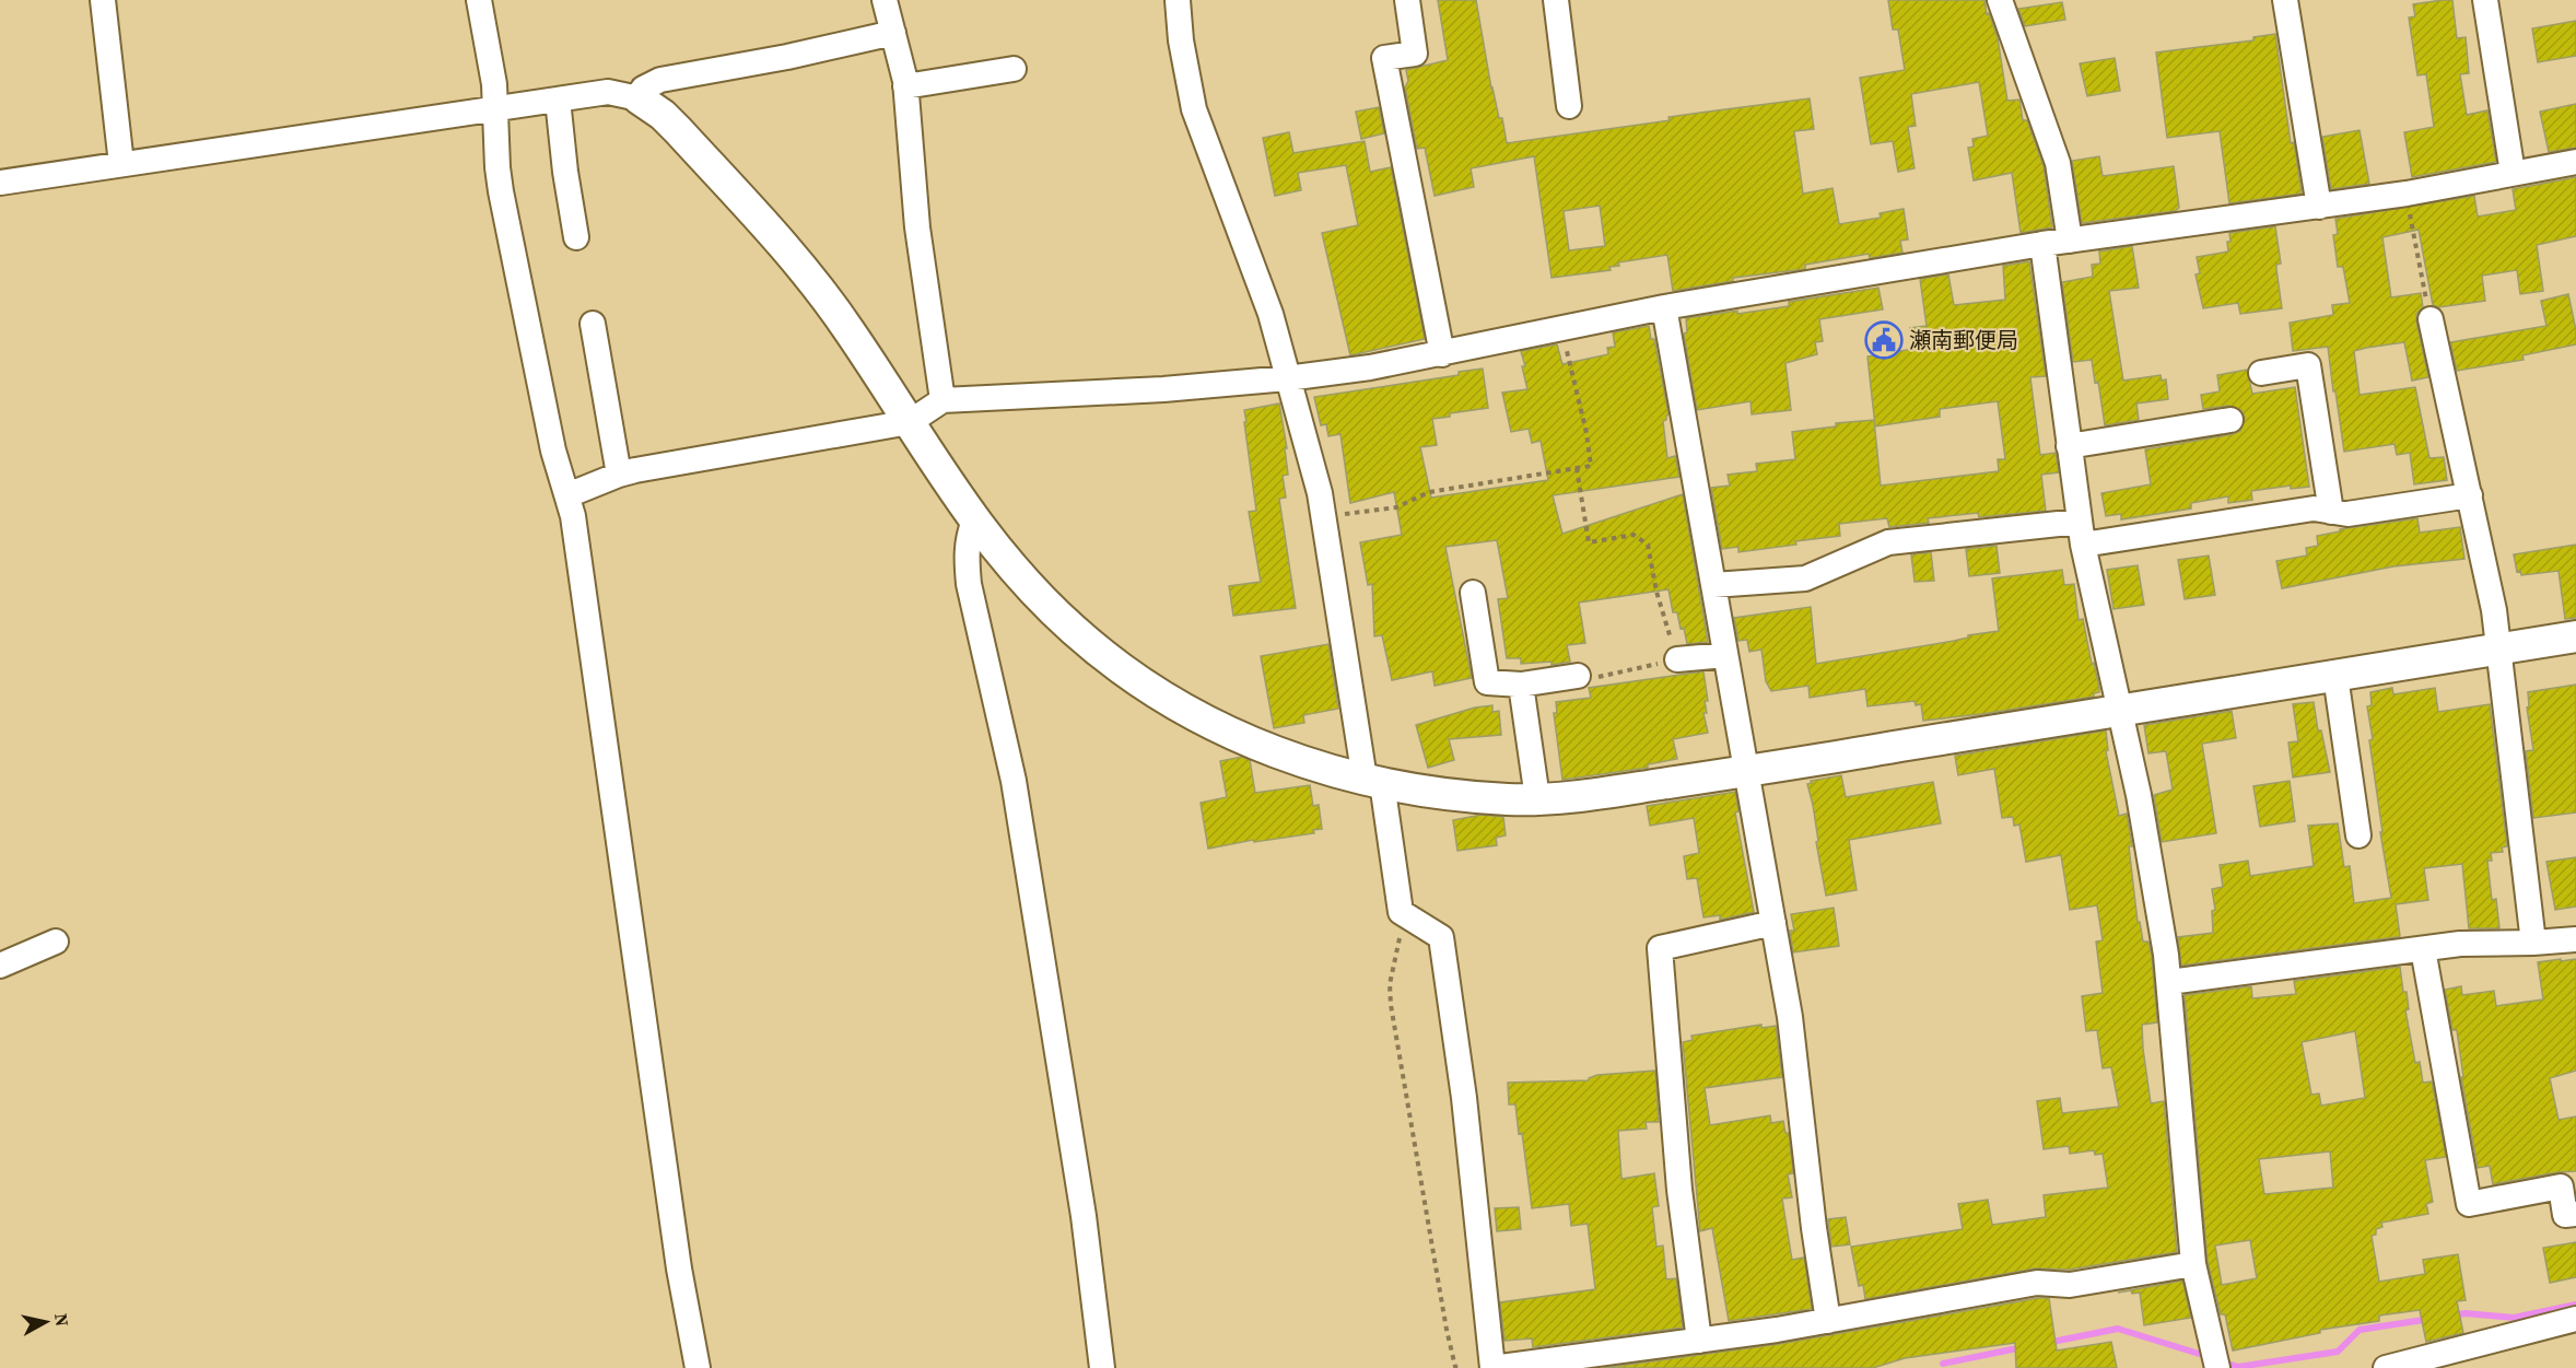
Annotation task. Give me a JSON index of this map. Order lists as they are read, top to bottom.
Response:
{
  "places": {
    "public building": ["瀬南郵便局"]
  },
  "north": "right"
}
